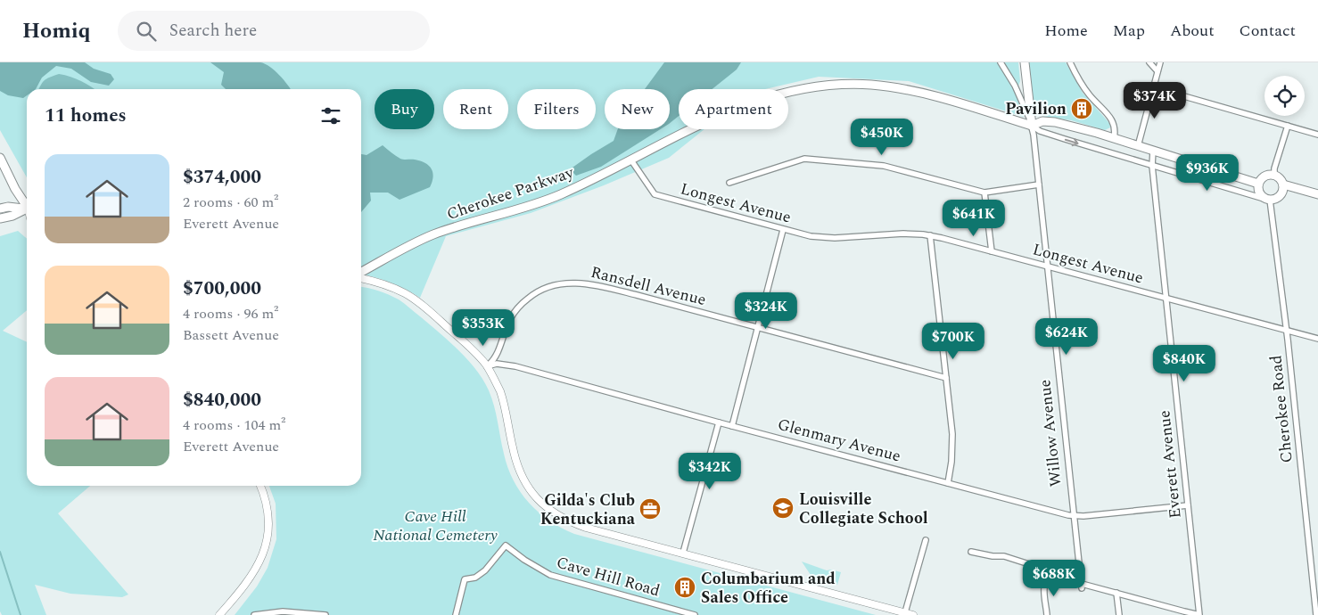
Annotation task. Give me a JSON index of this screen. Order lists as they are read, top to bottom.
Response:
{
  "streets": {
    "main road": ["Cherokee Parkway", "Willow Avenue"],
    "street": [
      "Longest Avenue",
      "Ransdell Avenue",
      "Cherokee Road",
      "Glenmary Avenue",
      "Everett Avenue",
      "Cave Hill Road"
    ]
  },
  "crossings": [
    ["Cherokee Parkway", "Longest Avenue"],
    ["Cherokee Parkway", "Cherokee Road"],
    ["Cherokee Parkway", "Willow Avenue"],
    ["Cherokee Parkway", "Everett Avenue"],
    ["Longest Avenue", "Cherokee Road"],
    ["Longest Avenue", "Willow Avenue"],
    ["Longest Avenue", "Everett Avenue"],
    ["Ransdell Avenue", "Glenmary Avenue"],
    ["Willow Avenue", "Glenmary Avenue"],
    ["Glenmary Avenue", "Everett Avenue"]
  ],
  "parks": ["Cave Hill National Cemetery"],
  "places": {
    "building": ["Pavilion", "Columbarium and Sales Office"],
    "school or university": ["Louisville Collegiate School"],
    "office": ["Gilda's Club Kentuckiana"]
  },
  "page": {
    "header": "Homiq",
    "search": "Search here",
    "nav": [
      "Home",
      "Map",
      "About",
      "Contact"
    ],
    "price": [
      "$374K",
      "$450K",
      "$936K",
      "$641K",
      "$324K",
      "$353K",
      "$624K",
      "$700K",
      "$840K",
      "$342K",
      "$688K"
    ],
    "chip": [
      "Buy",
      "Rent",
      "Filters",
      "New",
      "Apartment"
    ],
    "heading": "11 homes",
    "list": [
      {
        "name": "$374,000",
        "note": "2 rooms · 60 m² · Everett Avenue"
      },
      {
        "name": "$700,000",
        "note": "4 rooms · 96 m² · Bassett Avenue"
      },
      {
        "name": "$840,000",
        "note": "4 rooms · 104 m² · Everett Avenue"
      }
    ]
  }
}
